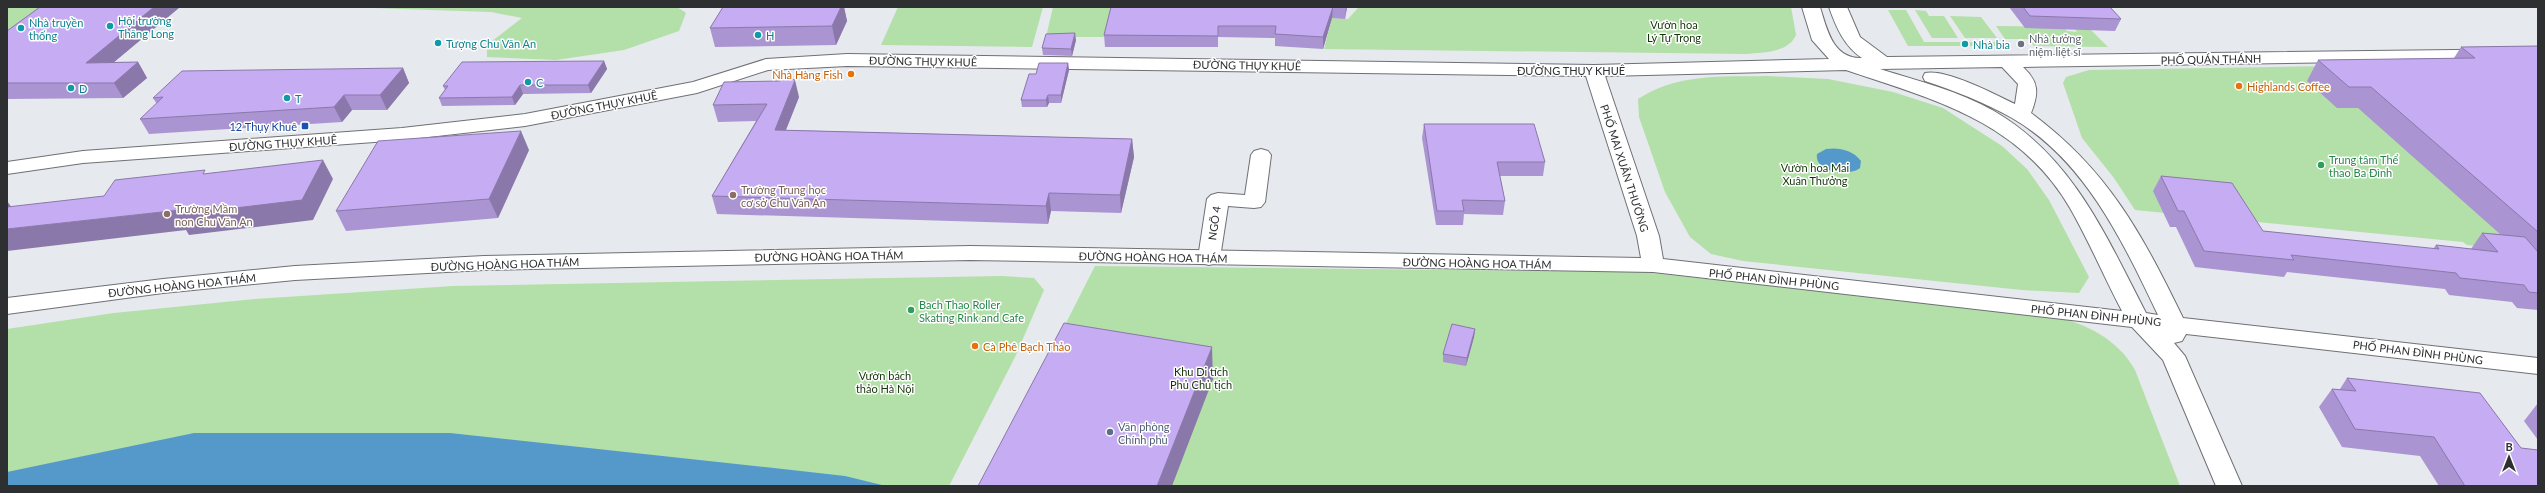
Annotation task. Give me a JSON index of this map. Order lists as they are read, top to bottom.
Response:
{
  "streets": {
    "main road": [
      "PHỐ QUÁN THÁNH",
      "ĐƯỜNG THỤY KHUÊ",
      "PHỐ MAI XUÂN THƯỞNG",
      "NGÕ 4",
      "ĐƯỜNG HOÀNG HOA THÁM",
      "PHỐ PHAN ĐÌNH PHÙNG"
    ]
  },
  "crossings": [
    ["PHỐ QUÁN THÁNH", "ĐƯỜNG THỤY KHUÊ"],
    ["ĐƯỜNG THỤY KHUÊ", "PHỐ MAI XUÂN THƯỞNG"],
    ["PHỐ MAI XUÂN THƯỞNG", "ĐƯỜNG HOÀNG HOA THÁM"],
    ["PHỐ MAI XUÂN THƯỞNG", "PHỐ PHAN ĐÌNH PHÙNG"],
    ["NGÕ 4", "ĐƯỜNG HOÀNG HOA THÁM"],
    ["ĐƯỜNG HOÀNG HOA THÁM", "PHỐ PHAN ĐÌNH PHÙNG"]
  ],
  "parks": [
    "Vườn hoa Lý Tự Trọng",
    "Vườn hoa Mai Xuân Thưởng",
    "Khu Di tích Phủ Chủ tịch",
    "Vườn bách thảo Hà Nội"
  ],
  "places": {
    "other": [
      "Hội trường Thăng Long",
      "Nhà truyền thống",
      "H",
      "Tượng Chu Văn An",
      "Nhà bia",
      "Nhà tưởng niệm liệt sĩ",
      "Nhà Hàng Fish",
      "C",
      "Highlands Coffee",
      "D",
      "T",
      "Trung tâm Thể thao Ba Đình",
      "Trường Trung học cơ sở Chu Văn An",
      "Trường Mầm non Chu Văn An",
      "Bach Thao Roller Skating Rink and Cafe",
      "Cà Phê Bạch Thảo",
      "Văn phòng Chính phủ"
    ],
    "transit": ["12 Thụy Khuê"]
  },
  "north": "top"
}
